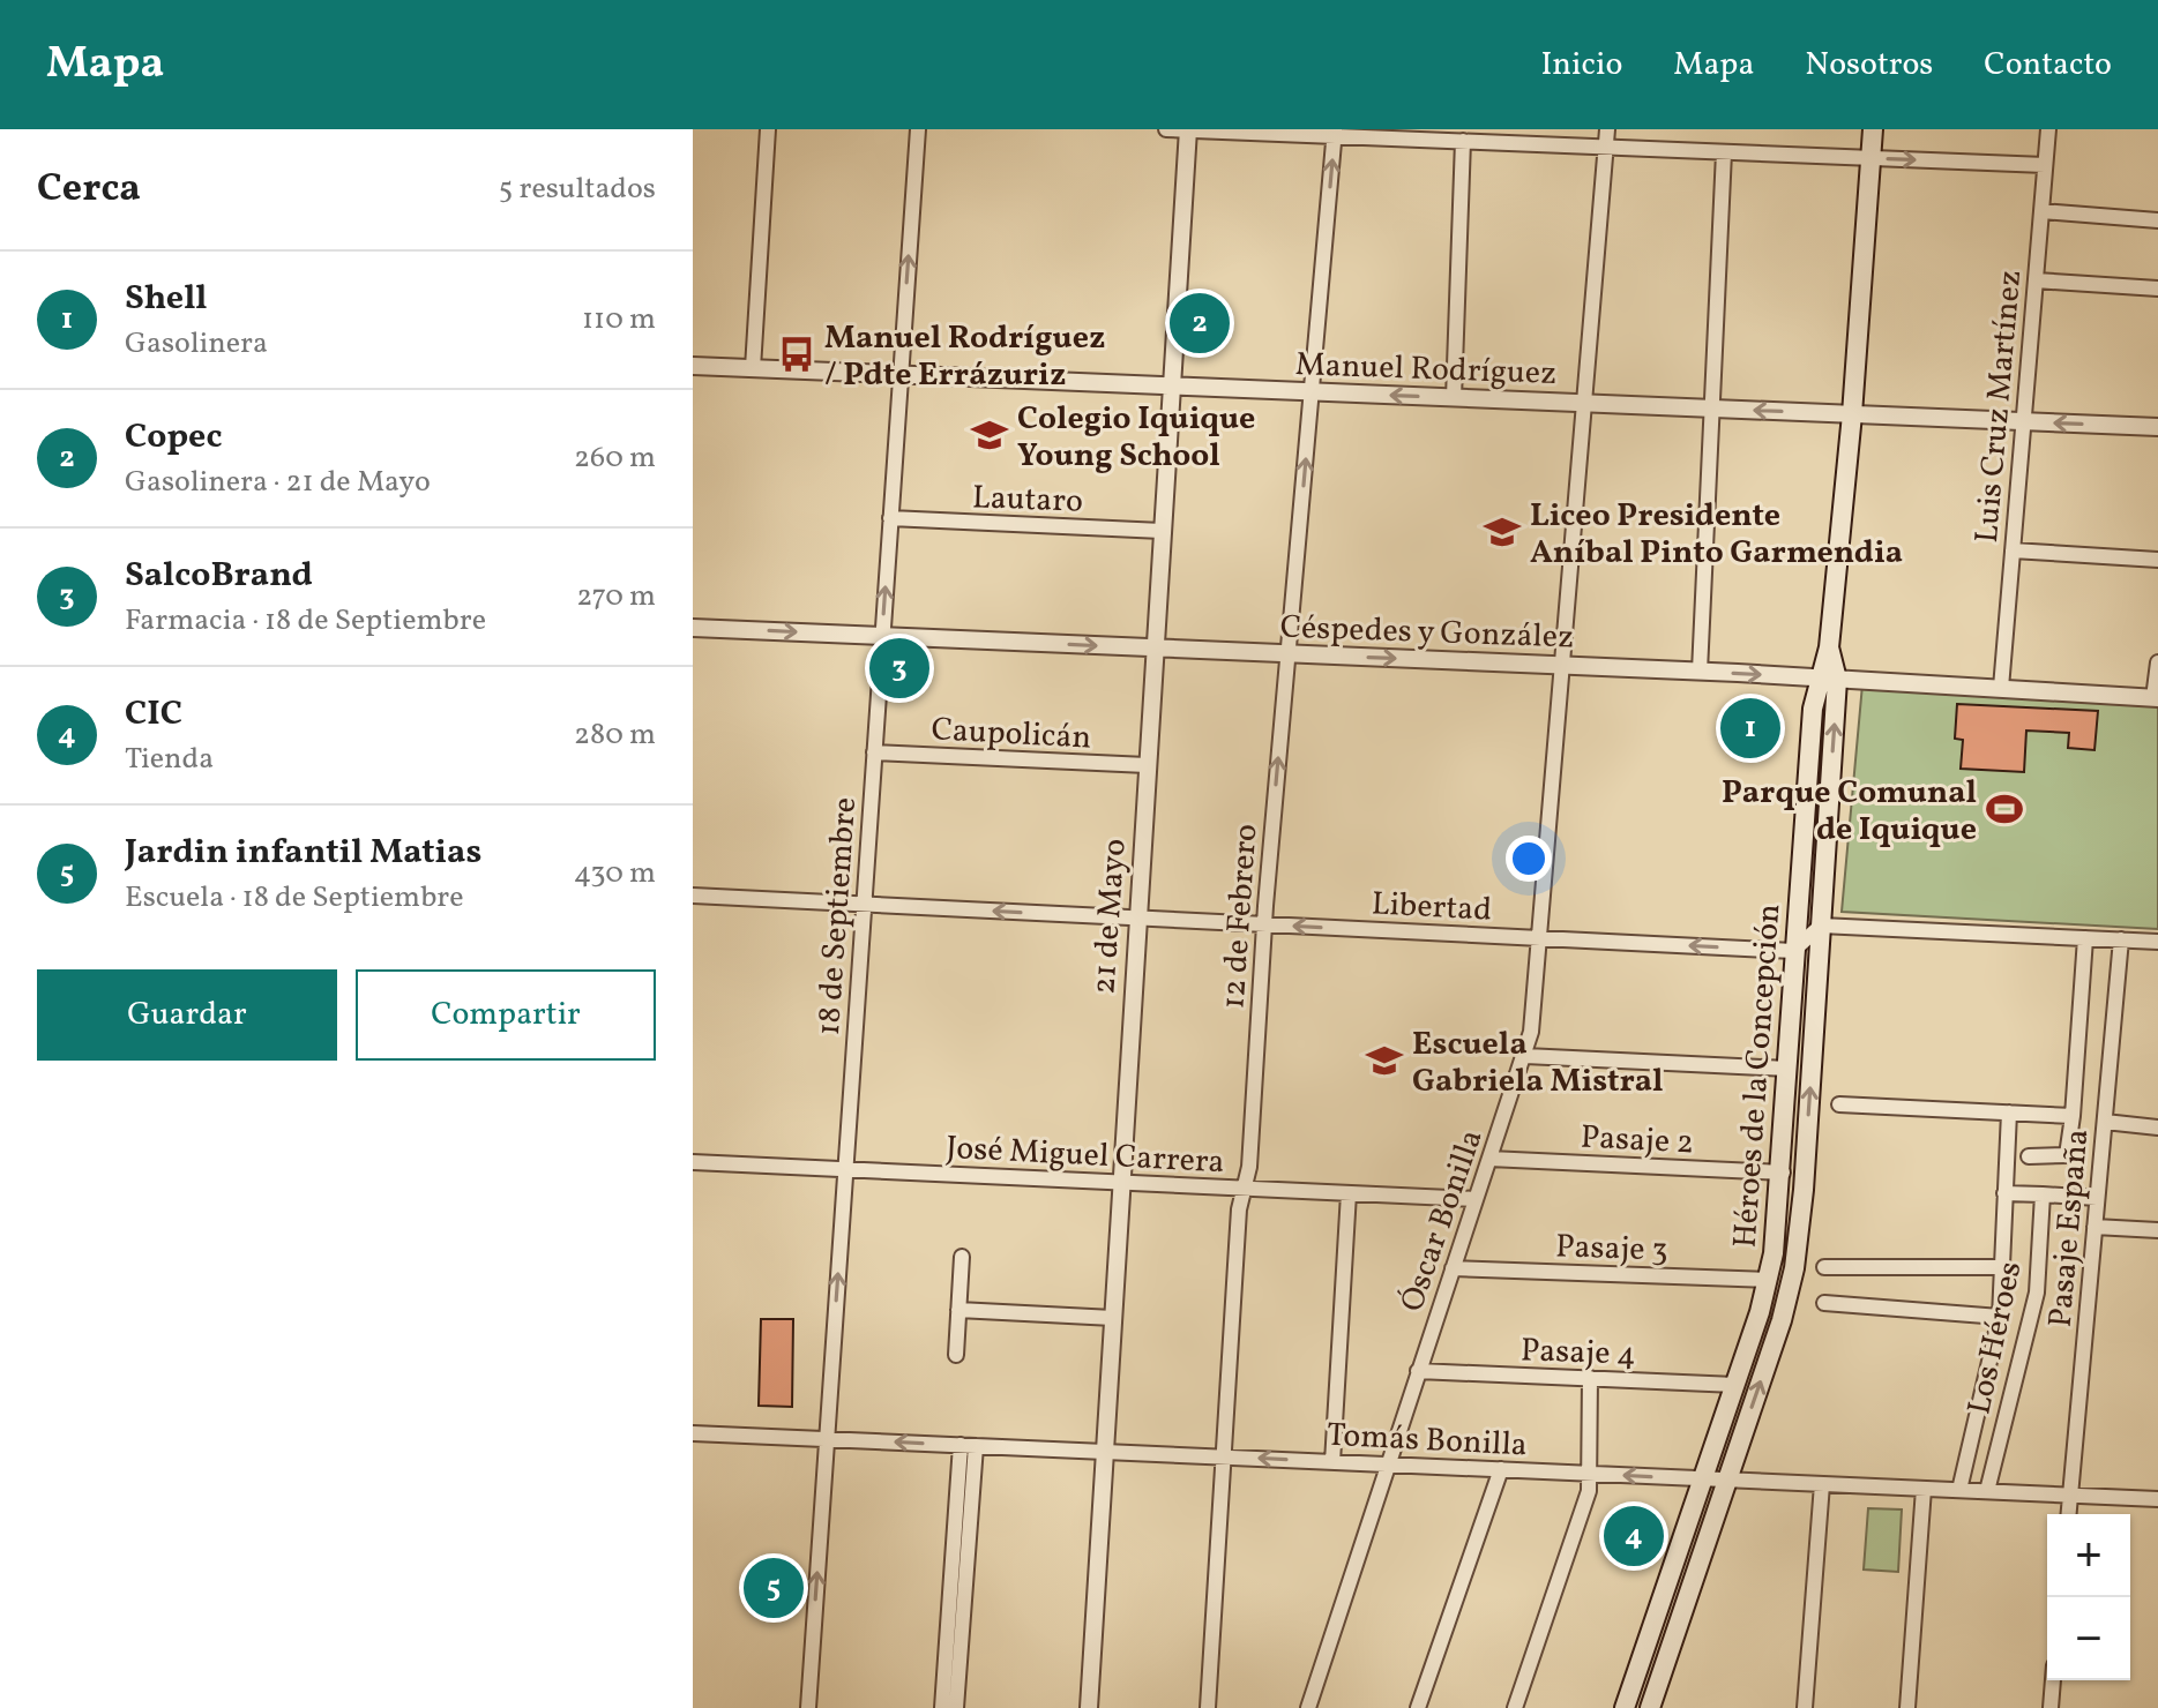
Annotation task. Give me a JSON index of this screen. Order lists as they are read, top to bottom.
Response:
{
  "streets": {
    "main road": ["Héroes de la Concepción"],
    "street": [
      "Manuel Rodríguez",
      "Luis Cruz Martínez",
      "Lautaro",
      "Céspedes y González",
      "Caupolicán",
      "Libertad",
      "18 de Septiembre",
      "21 de Mayo",
      "12 de Febrero",
      "Pasaje 2",
      "José Miguel Carrera",
      "Óscar Bonilla",
      "Pasaje España",
      "Pasaje 3",
      "Los Héroes",
      "Pasaje 4",
      "Tomás Bonilla"
    ]
  },
  "crossings": [
    ["Manuel Rodríguez", "Luis Cruz Martínez"],
    ["Manuel Rodríguez", "18 de Septiembre"],
    ["Manuel Rodríguez", "21 de Mayo"],
    ["Manuel Rodríguez", "12 de Febrero"],
    ["Manuel Rodríguez", "Héroes de la Concepción"],
    ["Manuel Rodríguez", "Óscar Bonilla"],
    ["Luis Cruz Martínez", "Céspedes y González"],
    ["Lautaro", "18 de Septiembre"],
    ["Lautaro", "21 de Mayo"],
    ["Céspedes y González", "18 de Septiembre"],
    ["Céspedes y González", "21 de Mayo"],
    ["Céspedes y González", "12 de Febrero"],
    ["Céspedes y González", "Héroes de la Concepción"],
    ["Céspedes y González", "Óscar Bonilla"],
    ["Caupolicán", "18 de Septiembre"],
    ["Caupolicán", "21 de Mayo"],
    ["Libertad", "18 de Septiembre"],
    ["Libertad", "21 de Mayo"],
    ["Libertad", "12 de Febrero"],
    ["Libertad", "Héroes de la Concepción"],
    ["Libertad", "Óscar Bonilla"],
    ["18 de Septiembre", "José Miguel Carrera"],
    ["18 de Septiembre", "Tomás Bonilla"],
    ["21 de Mayo", "José Miguel Carrera"],
    ["21 de Mayo", "Tomás Bonilla"],
    ["12 de Febrero", "José Miguel Carrera"],
    ["12 de Febrero", "Tomás Bonilla"],
    ["Héroes de la Concepción", "Pasaje 2"],
    ["Héroes de la Concepción", "Pasaje 3"],
    ["Héroes de la Concepción", "Pasaje 4"],
    ["Héroes de la Concepción", "Tomás Bonilla"],
    ["Pasaje 2", "Óscar Bonilla"],
    ["José Miguel Carrera", "Óscar Bonilla"],
    ["Óscar Bonilla", "Pasaje 3"],
    ["Óscar Bonilla", "Pasaje 4"],
    ["Óscar Bonilla", "Tomás Bonilla"],
    ["Pasaje España", "Tomás Bonilla"],
    ["Los Héroes", "Tomás Bonilla"]
  ],
  "one_way": ["Céspedes y González", "18 de Septiembre", "12 de Febrero"],
  "places": {
    "bus stop": ["Manuel Rodríguez / Pdte Errázuriz"],
    "school or university": ["Colegio Iquique Young School", "Liceo Presidente Aníbal Pinto Garmendia", "Escuela Gabriela Mistral"],
    "sports": ["Parque Comunal de Iquique"]
  },
  "page": {
    "header": "Mapa",
    "nav": [
      "Inicio",
      "Mapa",
      "Nosotros",
      "Contacto"
    ],
    "heading": ["Cerca", "5 resultados"],
    "list": [
      {
        "mark": "1",
        "name": "Shell",
        "note": "Gasolinera",
        "value": "110 m"
      },
      {
        "mark": "2",
        "name": "Copec",
        "note": "Gasolinera · 21 de Mayo",
        "value": "260 m"
      },
      {
        "mark": "3",
        "name": "SalcoBrand",
        "note": "Farmacia · 18 de Septiembre",
        "value": "270 m"
      },
      {
        "mark": "4",
        "name": "CIC",
        "note": "Tienda",
        "value": "280 m"
      },
      {
        "mark": "5",
        "name": "Jardin infantil Matias",
        "note": "Escuela · 18 de Septiembre",
        "value": "430 m"
      }
    ],
    "pins": [
      "2",
      "3",
      "1",
      "4",
      "5"
    ],
    "buttons": ["Guardar", "Compartir"],
    "map_buttons": ["+", "−"]
  }
}
